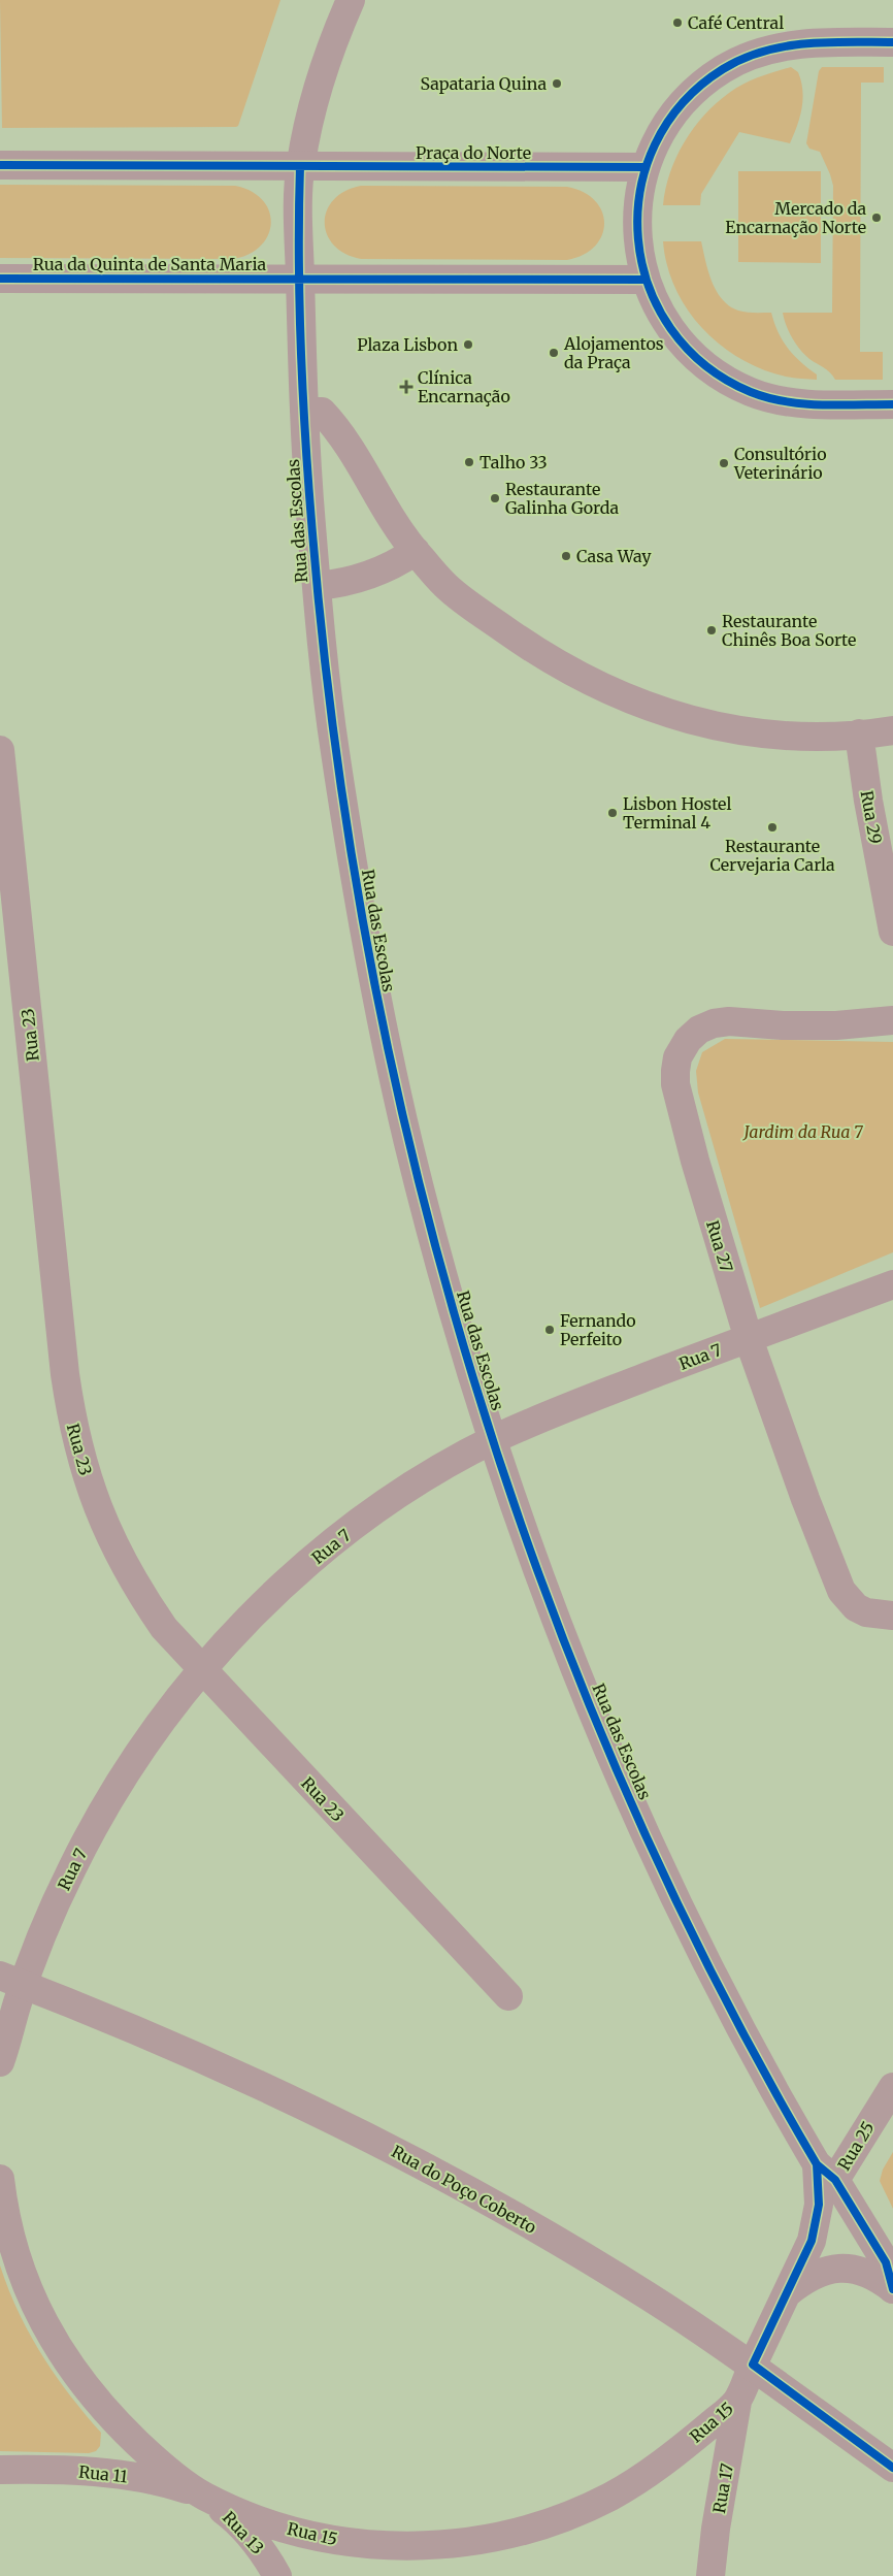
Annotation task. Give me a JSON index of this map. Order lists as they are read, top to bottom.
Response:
{
  "streets": {
    "street": [
      "Praça do Norte",
      "Rua da Quinta de Santa Maria",
      "Rua das Escolas",
      "Rua 29",
      "Rua 23",
      "Rua 27",
      "Rua 7",
      "Rua 25",
      "Rua do Poço Coberto",
      "Rua 15",
      "Rua 11",
      "Rua 17",
      "Rua 13"
    ]
  },
  "crossings": [
    ["Praça do Norte", "Rua das Escolas"],
    ["Rua da Quinta de Santa Maria", "Rua das Escolas"],
    ["Rua das Escolas", "Rua 7"],
    ["Rua das Escolas", "Rua 25"],
    ["Rua das Escolas", "Rua 15"],
    ["Rua 23", "Rua 7"],
    ["Rua 27", "Rua 7"],
    ["Rua 7", "Rua do Poço Coberto"],
    ["Rua 25", "Rua 15"],
    ["Rua do Poço Coberto", "Rua 15"],
    ["Rua 15", "Rua 11"],
    ["Rua 15", "Rua 17"],
    ["Rua 15", "Rua 13"],
    ["Rua 11", "Rua 13"]
  ],
  "parks": ["Jardim da Rua 7"],
  "places": {
    "other": [
      "Café Central",
      "Sapataria Quina",
      "Mercado da Encarnação Norte",
      "Plaza Lisbon",
      "Alojamentos da Praça",
      "Talho 33",
      "Consultório Veterinário",
      "Restaurante Galinha Gorda",
      "Casa Way",
      "Restaurante Chinês Boa Sorte",
      "Lisbon Hostel Terminal 4",
      "Restaurante Cervejaria Carla",
      "Fernando Perfeito"
    ],
    "health": ["Clínica Encarnação"]
  }
}
